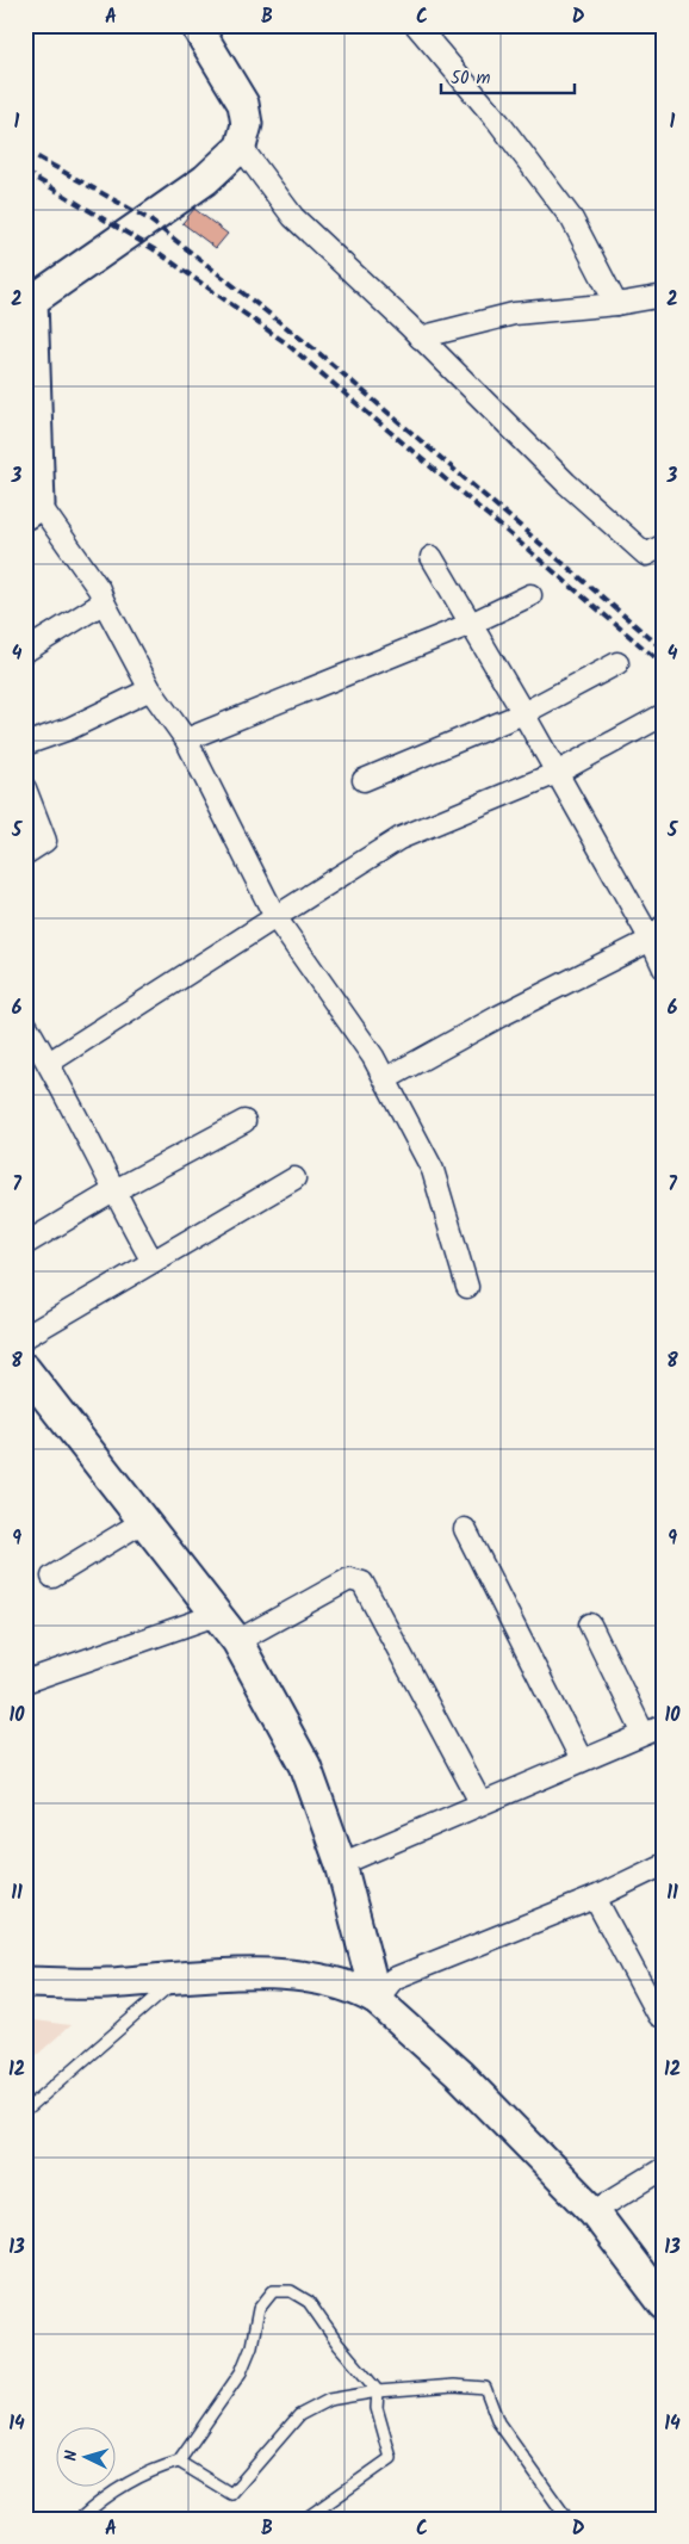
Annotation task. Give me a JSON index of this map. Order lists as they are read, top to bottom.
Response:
{
  "scale_bar": "50 m",
  "north": "left",
  "grid": {
    "columns": [
      "A",
      "B",
      "C",
      "D"
    ],
    "rows": [
      "1",
      "2",
      "3",
      "4",
      "5",
      "6",
      "7",
      "8",
      "9",
      "10",
      "11",
      "12",
      "13",
      "14"
    ]
  }
}
